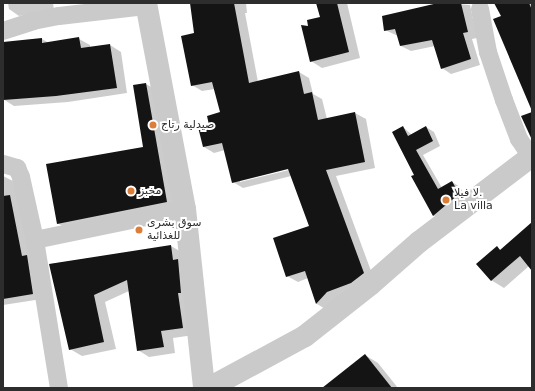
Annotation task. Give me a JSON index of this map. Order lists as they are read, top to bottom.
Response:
{
  "places": [
    "صيدلية رتاج",
    "مخبز",
    "لا فيلا. La villa",
    "سوق بشرى للغذائية"
  ]
}
